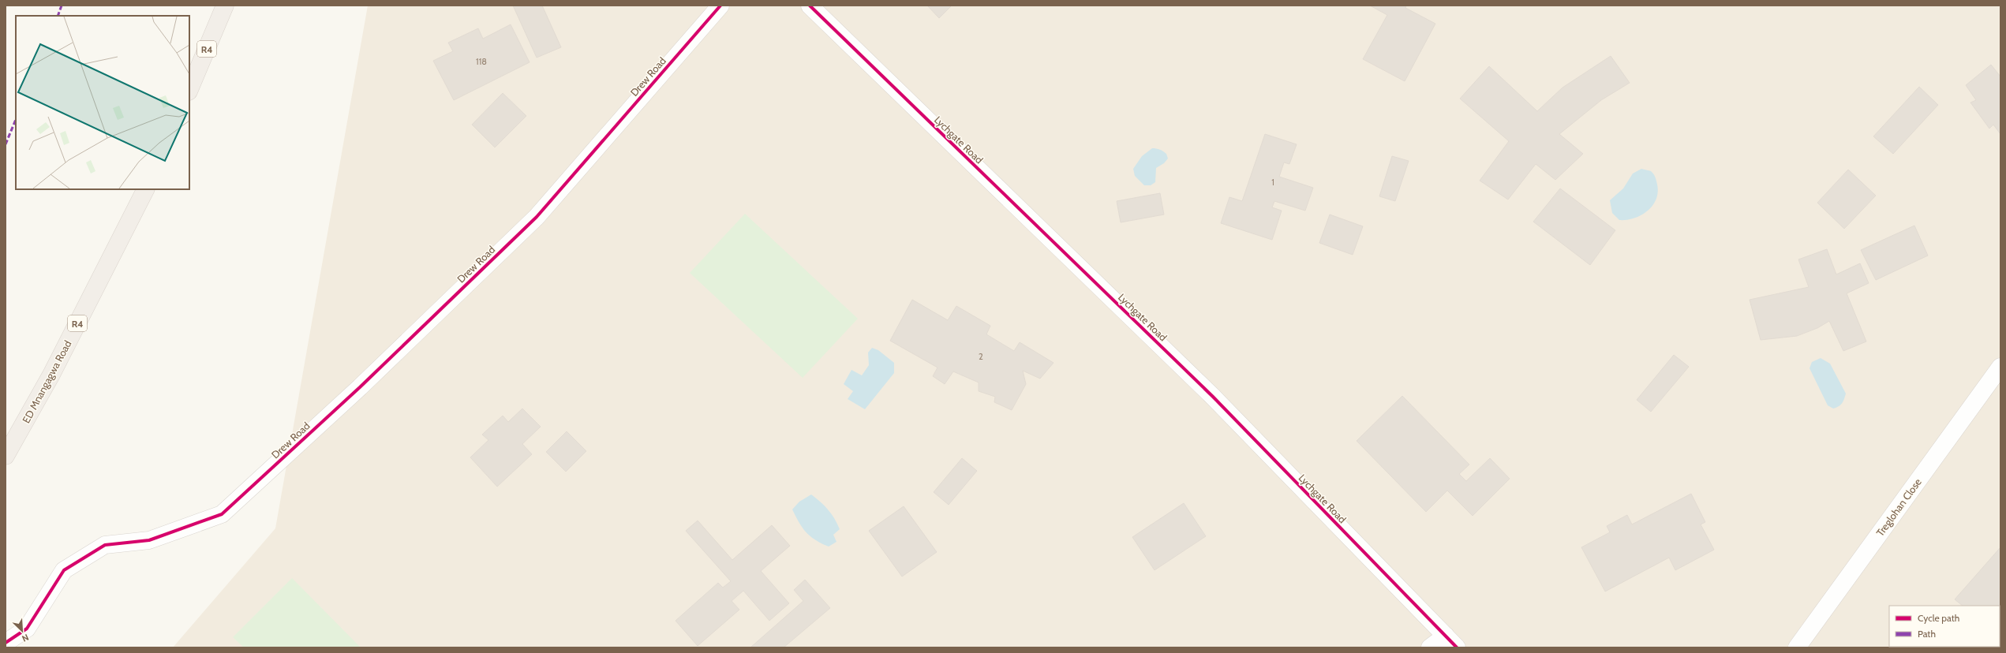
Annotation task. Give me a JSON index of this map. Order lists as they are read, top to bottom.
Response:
{
  "streets": {
    "highway": ["R4", "ED Mnangagwa Road"],
    "street": ["Drew Road", "Lychgate Road", "Treglohan Close"]
  },
  "house_numbers": ["118", "1", "2"],
  "legend": ["Cycle path", "Path"],
  "north": "bottom right"
}
